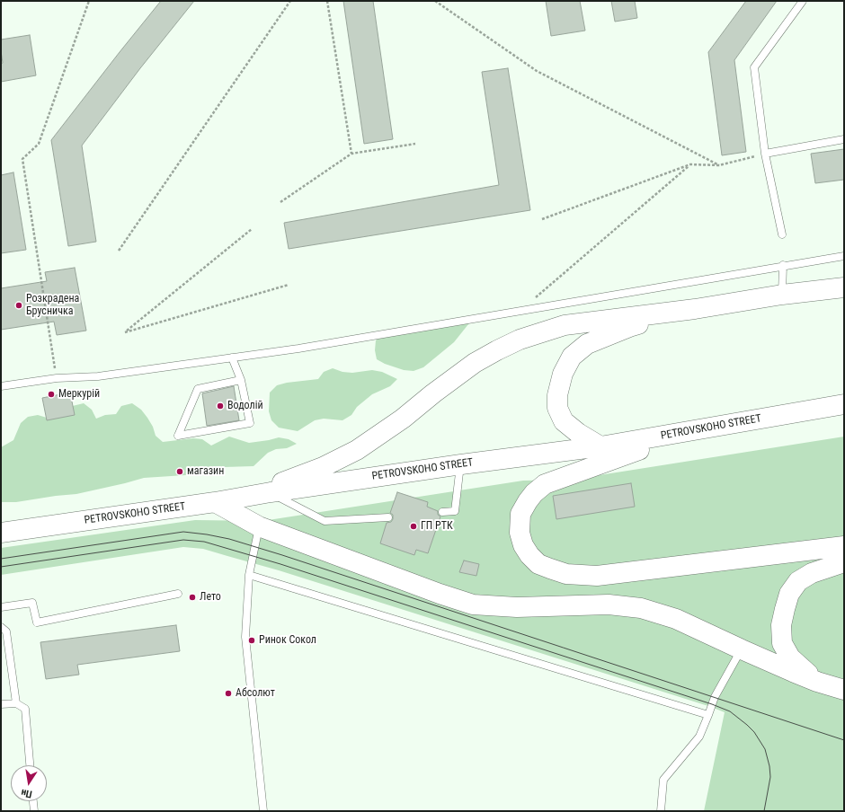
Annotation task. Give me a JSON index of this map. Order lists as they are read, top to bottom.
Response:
{
  "streets": {
    "main road": ["PETROVSKOHO STREET"]
  },
  "places": [
    "Розкрадена Брусничка",
    "Меркурій",
    "Водолій",
    "магазин",
    "ГП РТК",
    "Лето",
    "Ринок Сокол",
    "Абсолют"
  ],
  "north": "bottom"
}
